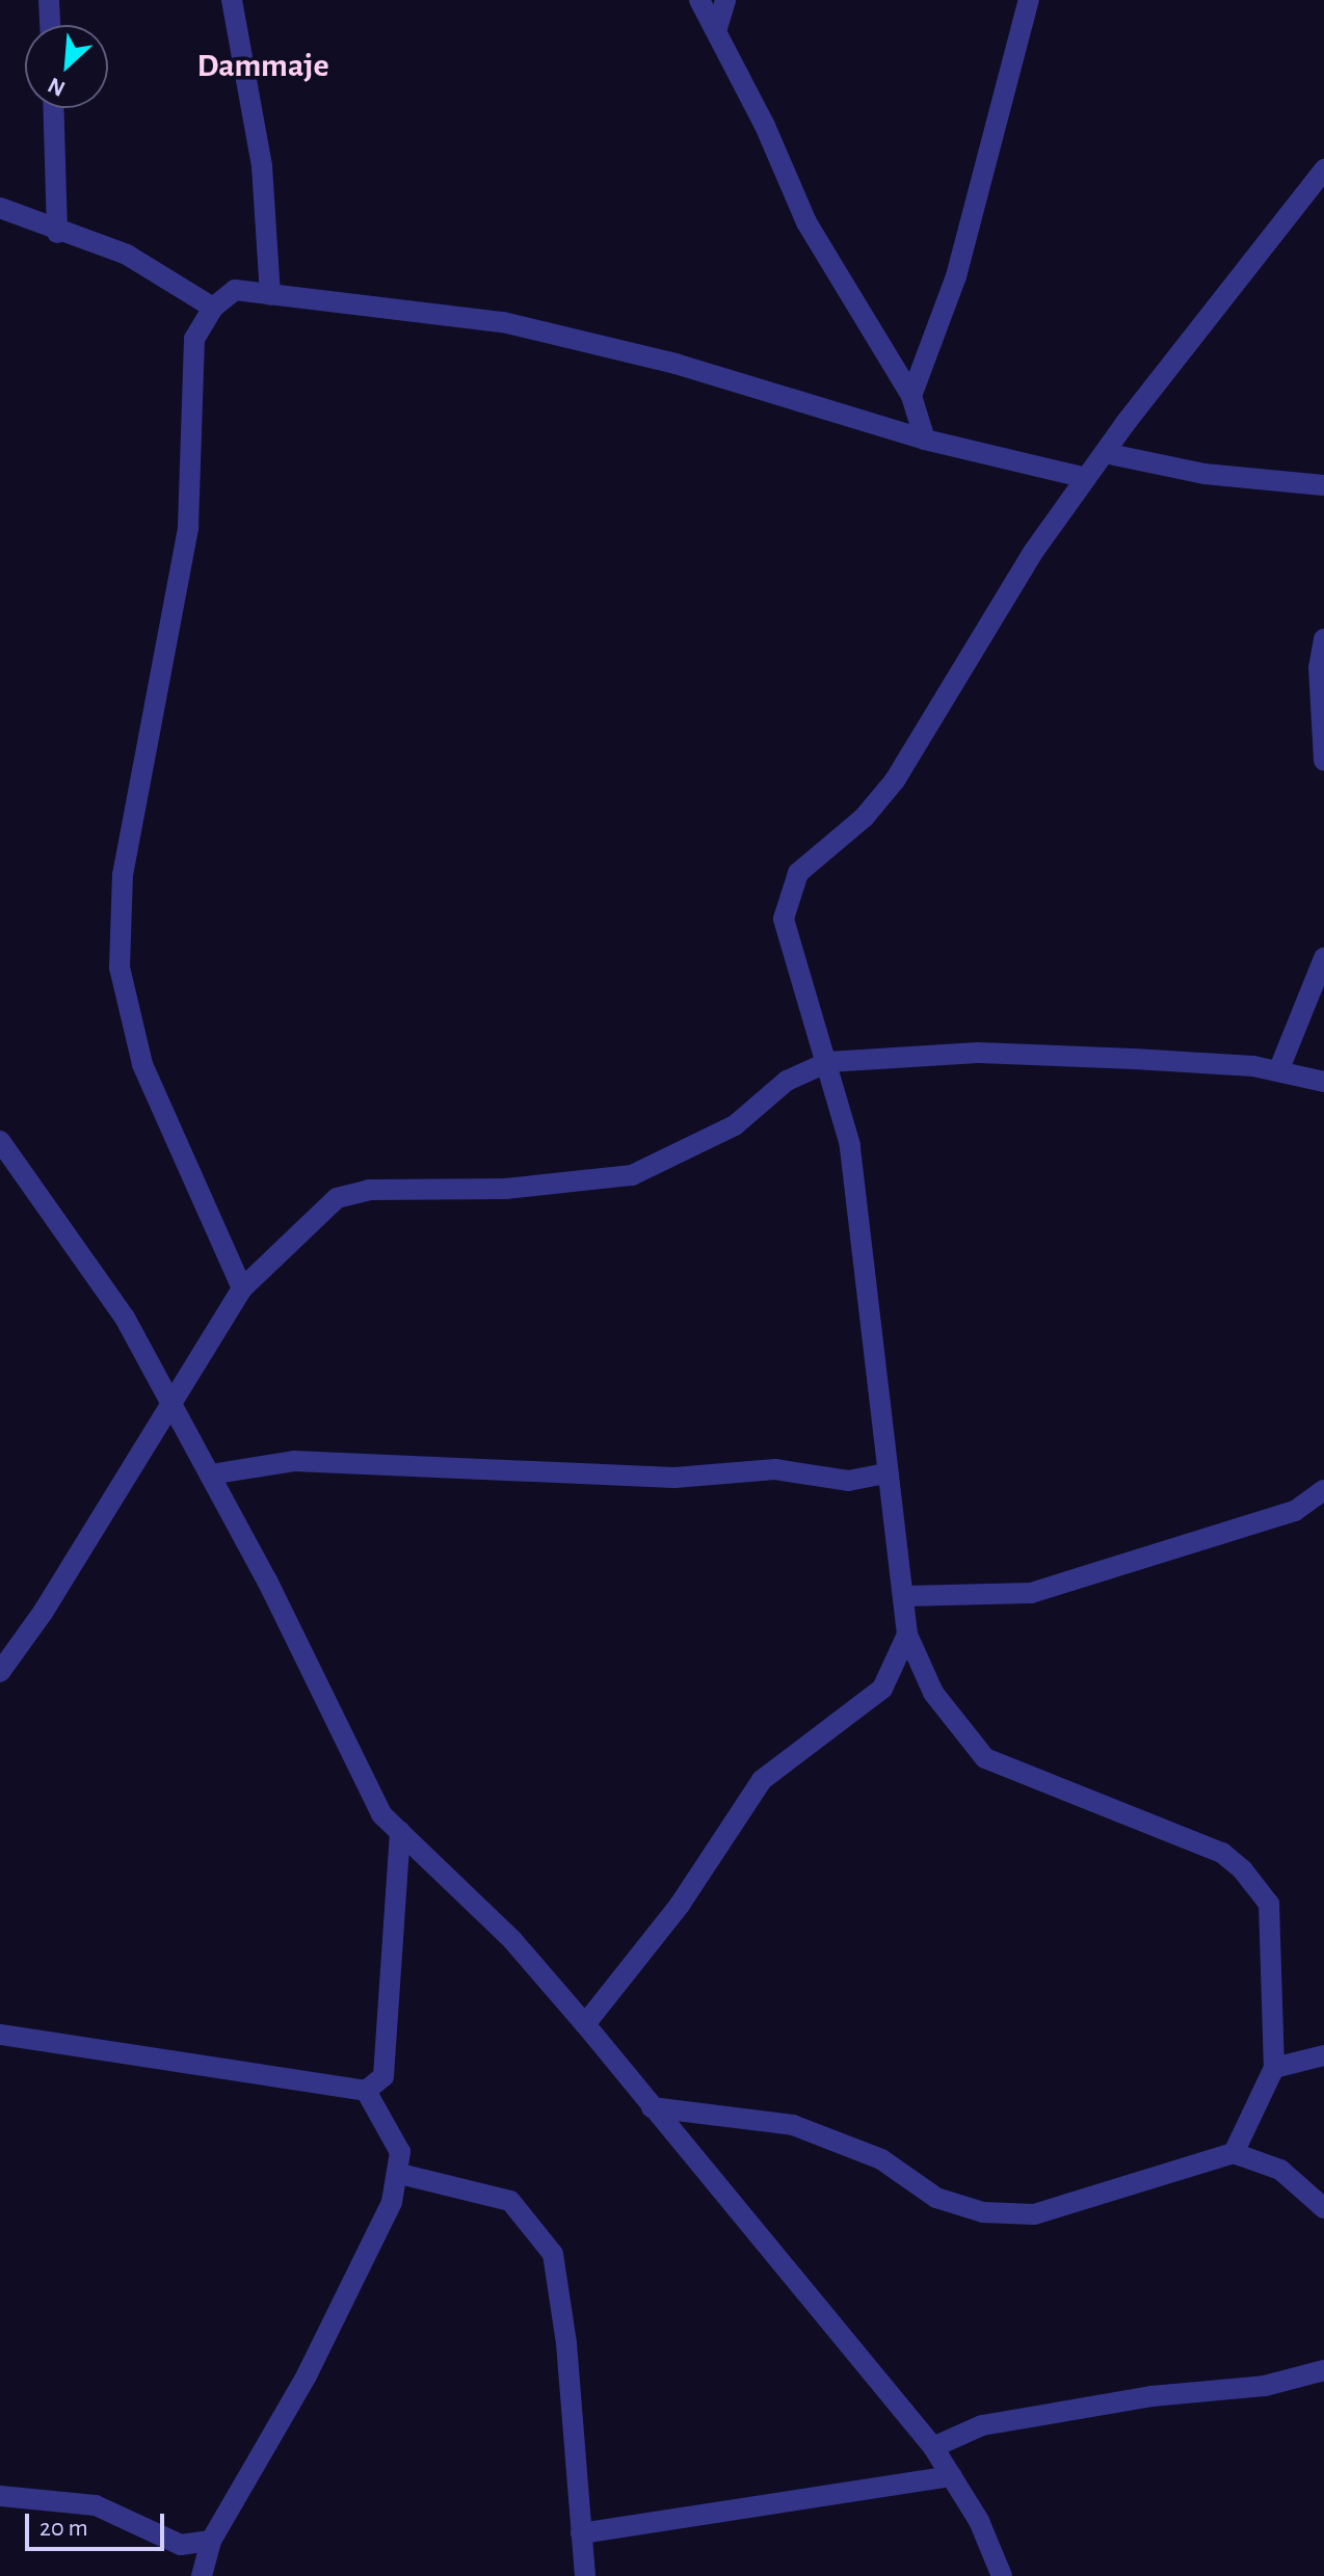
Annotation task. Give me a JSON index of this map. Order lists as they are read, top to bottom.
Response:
{
  "districts": ["Dammaje"],
  "scale_bar": "20 m",
  "north": "bottom left"
}
